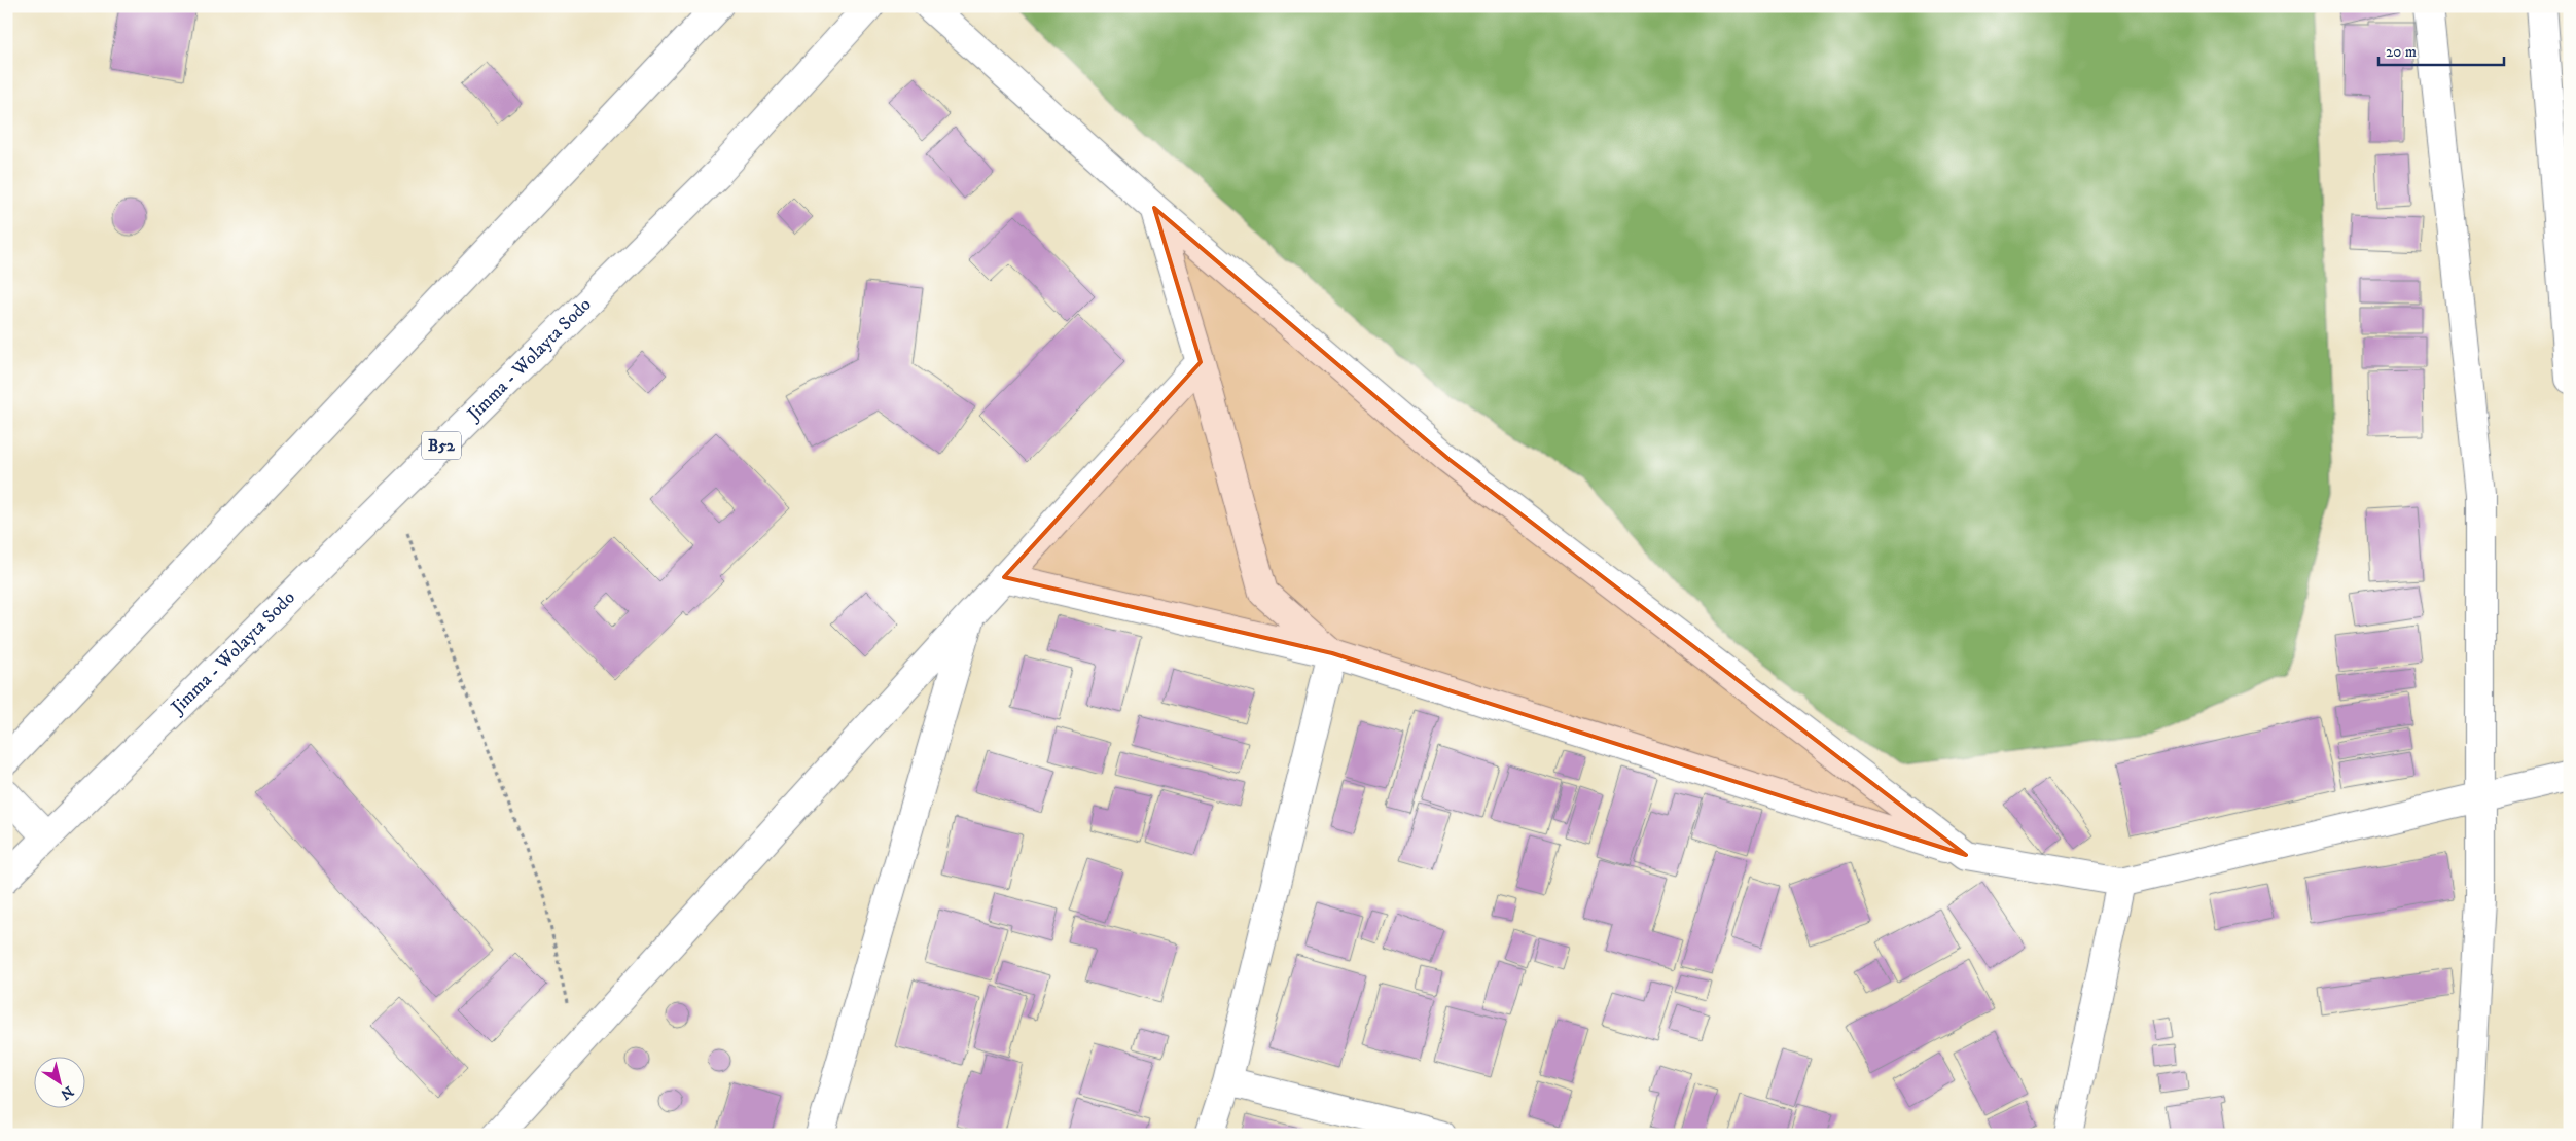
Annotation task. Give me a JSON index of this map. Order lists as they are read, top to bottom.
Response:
{
  "streets": {
    "main road": ["Jimma - Wolayta Sodo", "B52"]
  },
  "scale_bar": "20 m",
  "north": "bottom right"
}
